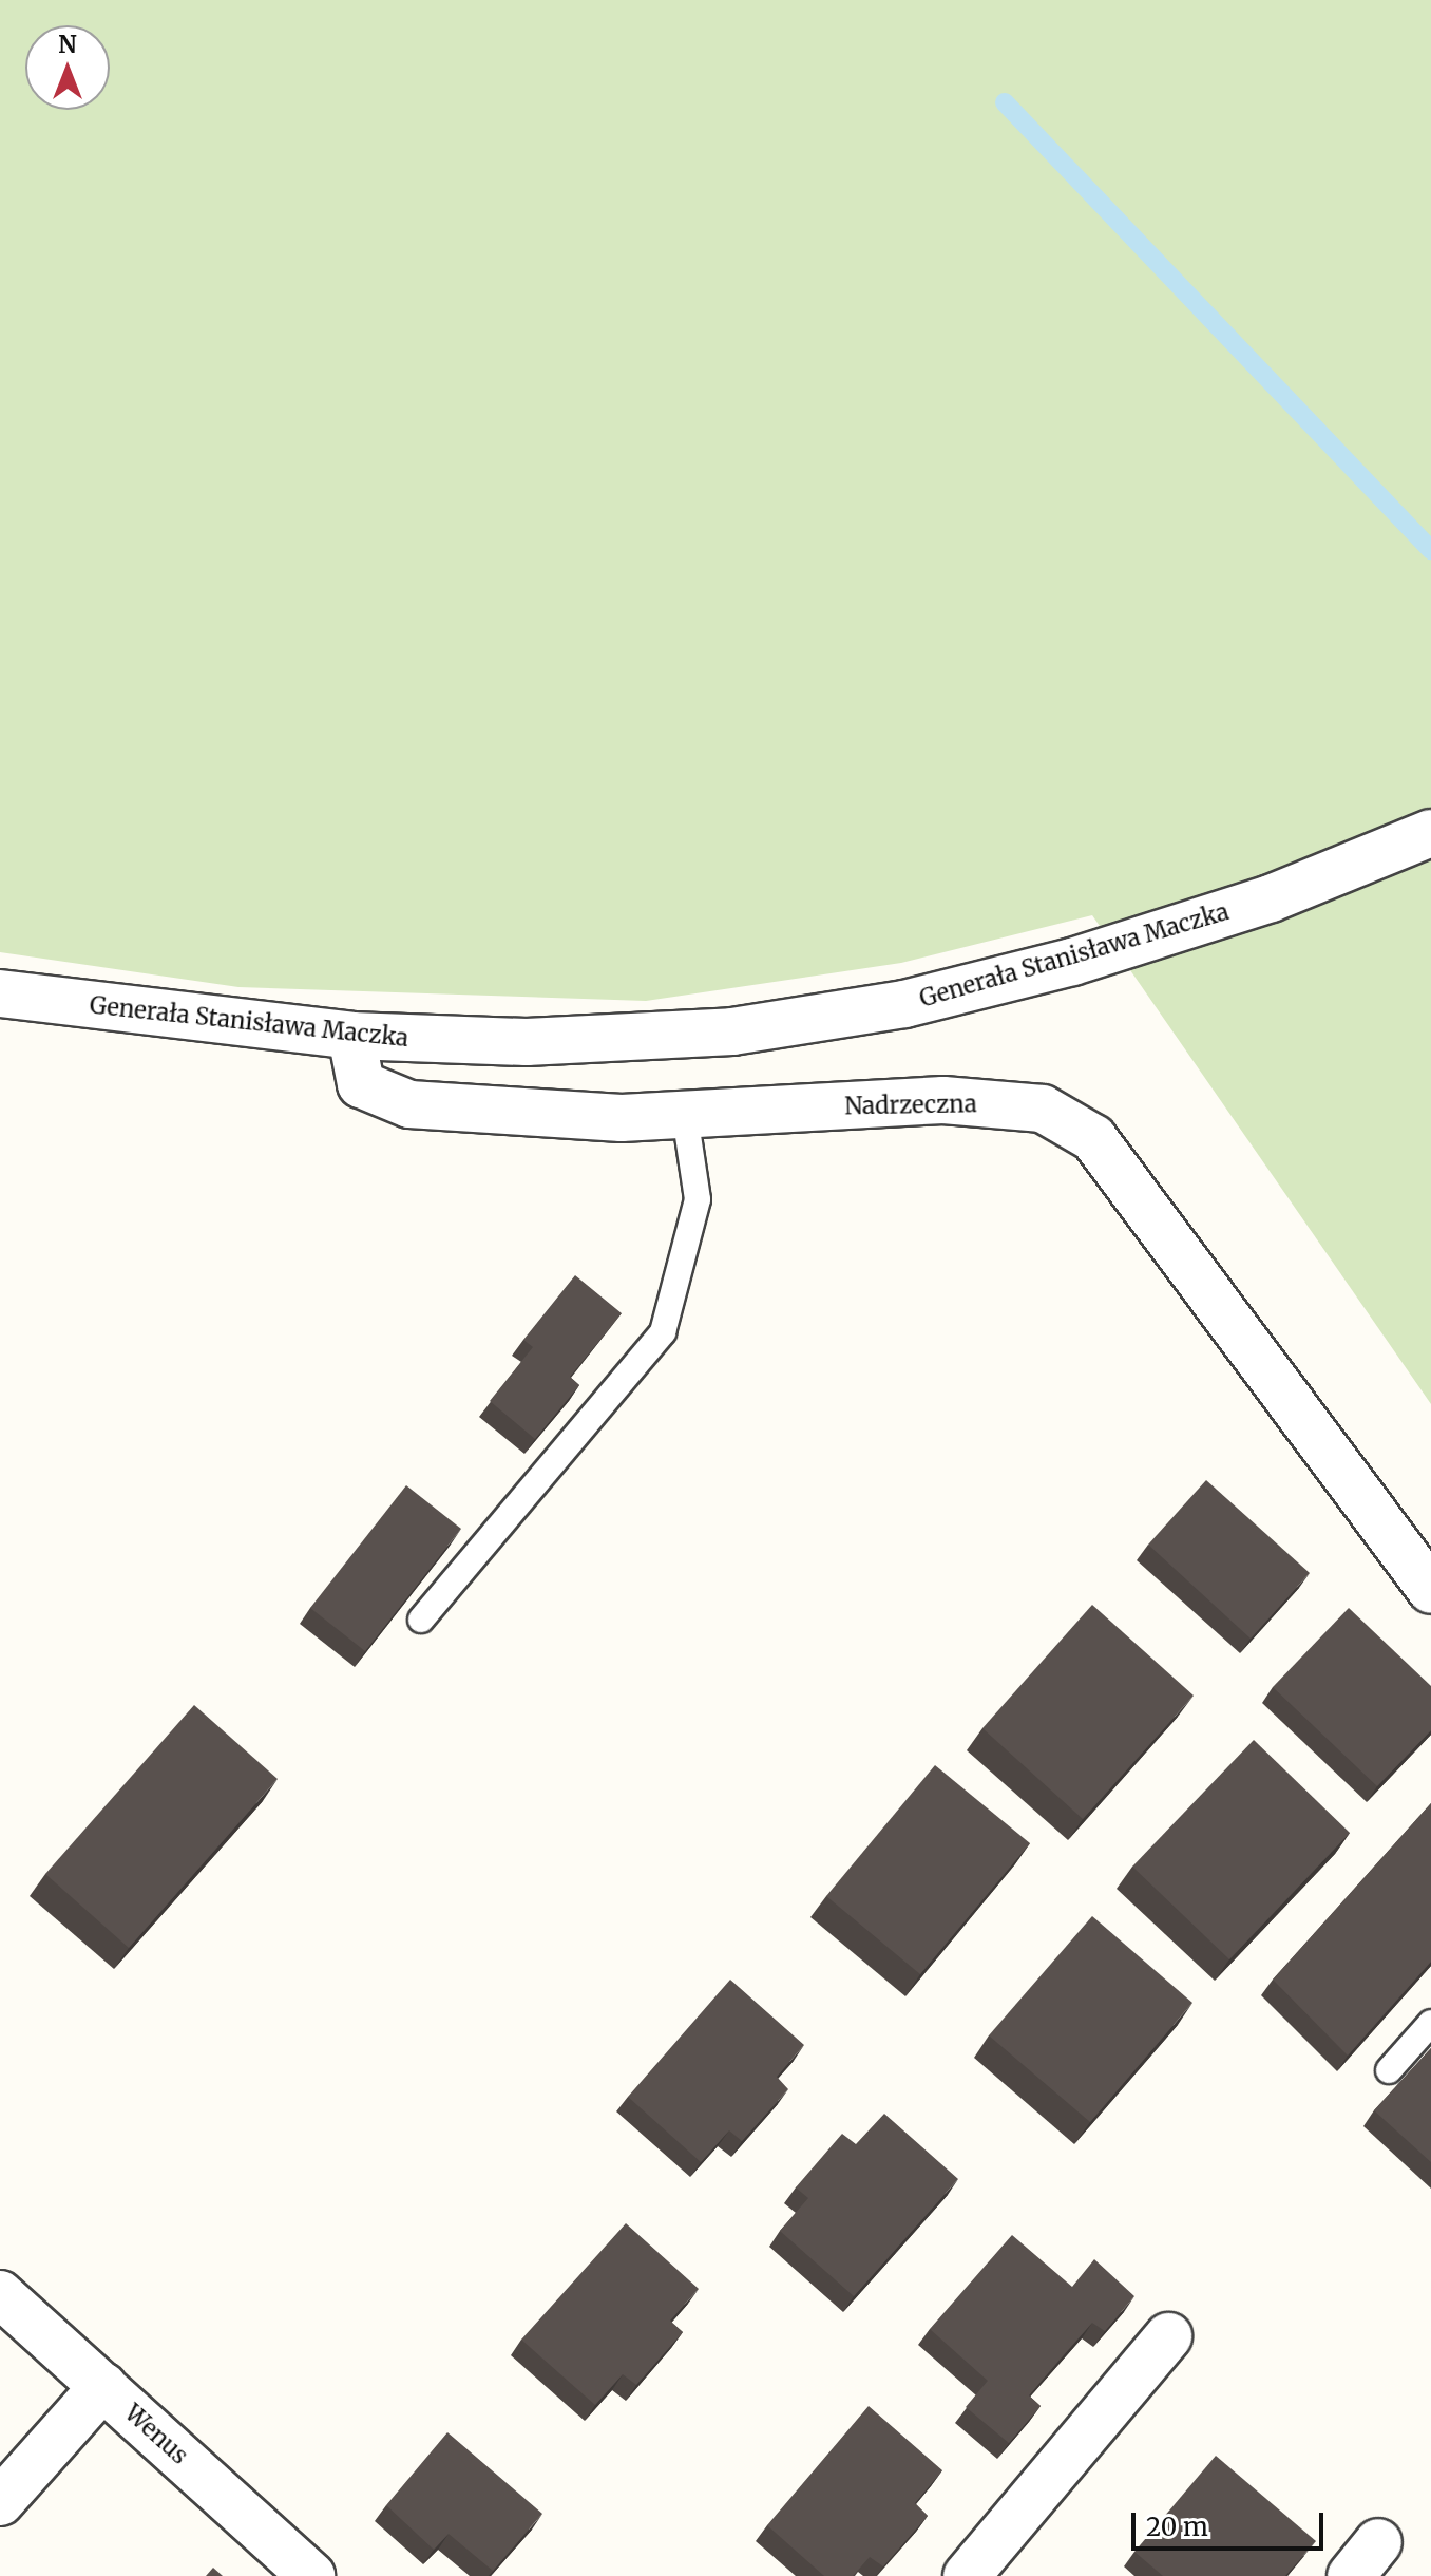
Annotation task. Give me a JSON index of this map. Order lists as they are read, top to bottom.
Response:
{
  "streets": {
    "street": ["Generała Stanisława Maczka", "Nadrzeczna", "Wenus"]
  },
  "crossings": [
    ["Generała Stanisława Maczka", "Nadrzeczna"]
  ],
  "scale_bar": "20 m",
  "north": "top"
}
